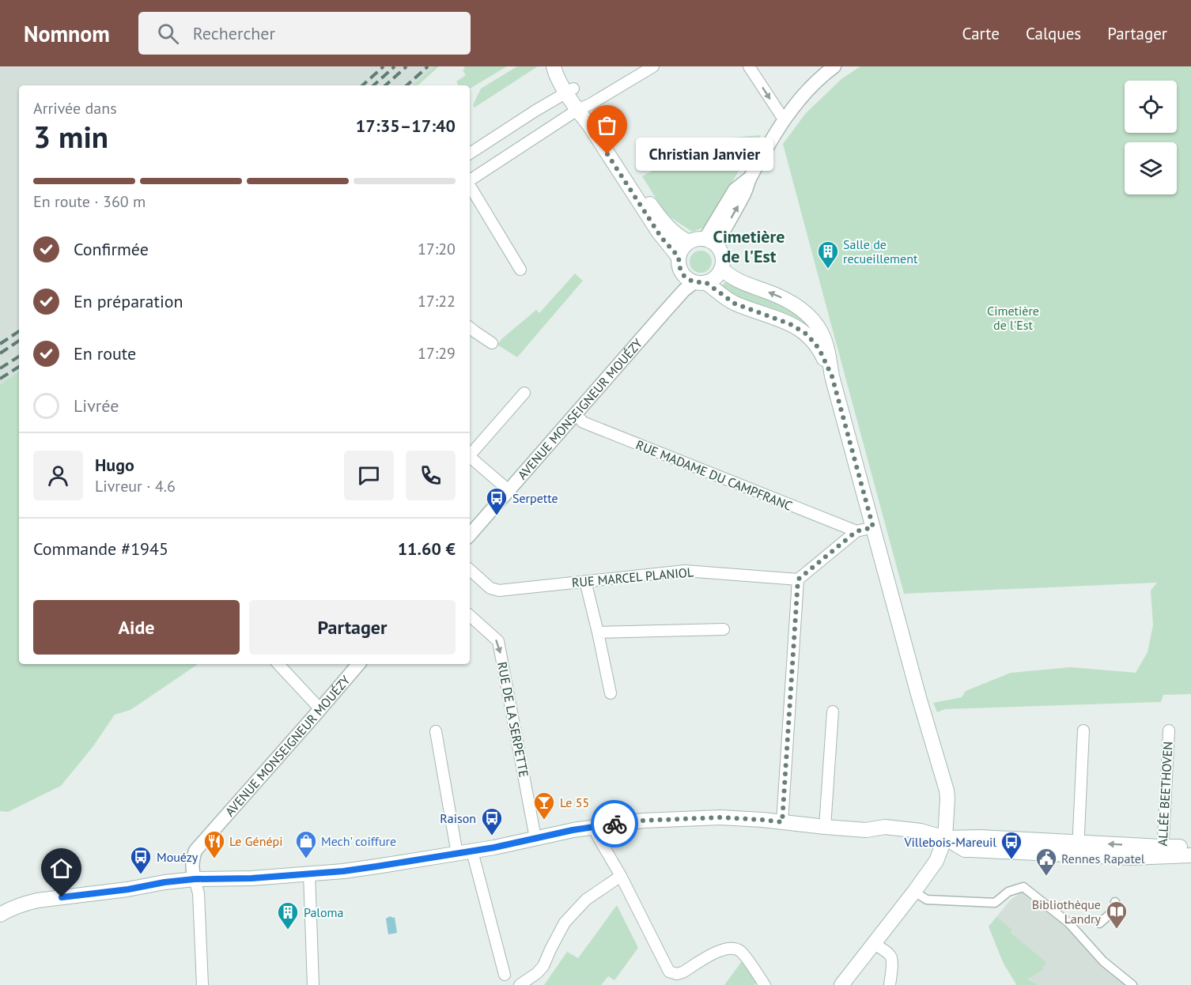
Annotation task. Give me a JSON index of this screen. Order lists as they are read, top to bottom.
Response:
{
  "streets": {
    "street": [
      "AVENUE MONSEIGNEUR MOUÉZY",
      "RUE MADAME DU CAMPFRANC",
      "RUE MARCEL PLANIOL",
      "RUE DE LA SERPETTE",
      "ALLÉE BEETHOVEN"
    ]
  },
  "crossings": [
    ["AVENUE MONSEIGNEUR MOUÉZY", "RUE MADAME DU CAMPFRANC"]
  ],
  "districts": ["Cimetière de l'Est"],
  "parks": ["Cimetière de l'Est"],
  "places": {
    "other": ["Christian Janvier"],
    "building": ["Salle de recueillement", "Paloma"],
    "bus stop": [
      "Serpette",
      "Raison",
      "Villebois-Mareuil",
      "Mouézy"
    ],
    "bar": ["Le 55"],
    "restaurant": ["Le Génépi"],
    "shop": ["Mech' coiffure"],
    "public building": ["Rennes Rapatel"],
    "library": ["Bibliothèque Landry"]
  },
  "page": {
    "header": "Nomnom",
    "search": "Rechercher",
    "nav": ["Carte", "Calques", "Partager"],
    "heading": ["3 min", "Arrivée dans", "17:35–17:40"],
    "panel": [
      "Hugo",
      "Livreur · 4.6",
      "Commande #1945",
      "11.60 €"
    ],
    "bubble": "Christian Janvier",
    "bar": "En route · 360 m",
    "list": [
      ["Confirmée", "17:20"],
      ["En préparation", "17:22"],
      ["En route", "17:29"],
      "Livrée"
    ],
    "buttons": ["Aide", "Partager"]
  }
}
